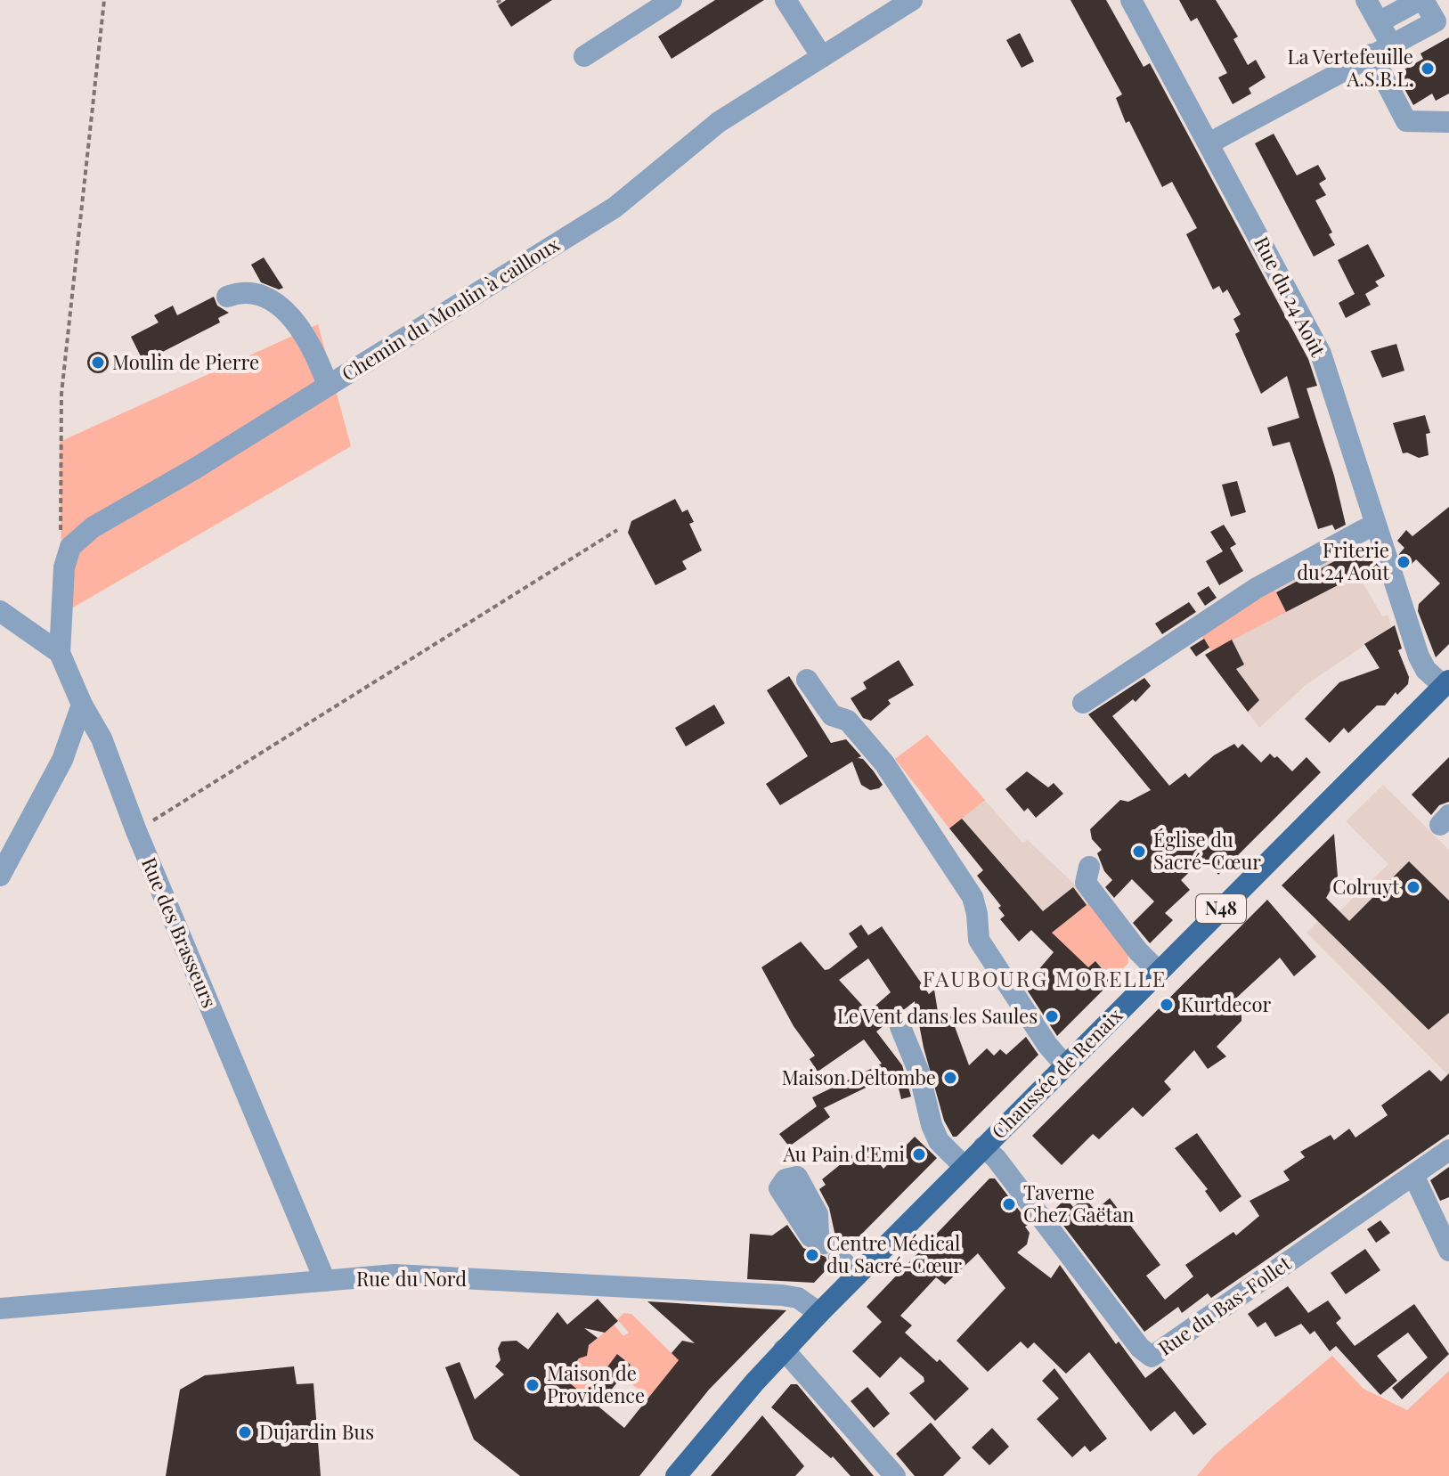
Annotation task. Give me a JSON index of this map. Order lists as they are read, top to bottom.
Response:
{
  "streets": {
    "main road": ["N48", "Chaussée de Renaix"],
    "street": [
      "Rue du 24 Août",
      "Chemin du Moulin à cailloux",
      "Rue des Brasseurs",
      "Rue du Nord",
      "Rue du Bas-Follet"
    ]
  },
  "crossings": [
    ["Rue du 24 Août", "Chaussée de Renaix"],
    ["Rue des Brasseurs", "Rue du Nord"],
    ["Chaussée de Renaix", "Rue du Nord"],
    ["Chaussée de Renaix", "Rue du Bas-Follet"]
  ],
  "districts": ["FAUBOURG MORELLE"],
  "places": [
    "La Vertefeuille A.S.B.L.",
    "Moulin de Pierre",
    "Friterie du 24 Août",
    "Église du Sacré-Cœur",
    "Colruyt",
    "Kurtdecor",
    "Le Vent dans les Saules",
    "Maison Deltombe",
    "Au Pain d'Emi",
    "Taverne Chez Gaëtan",
    "Centre Médical du Sacré-Cœur",
    "Maison de Providence",
    "Dujardin Bus"
  ]
}
